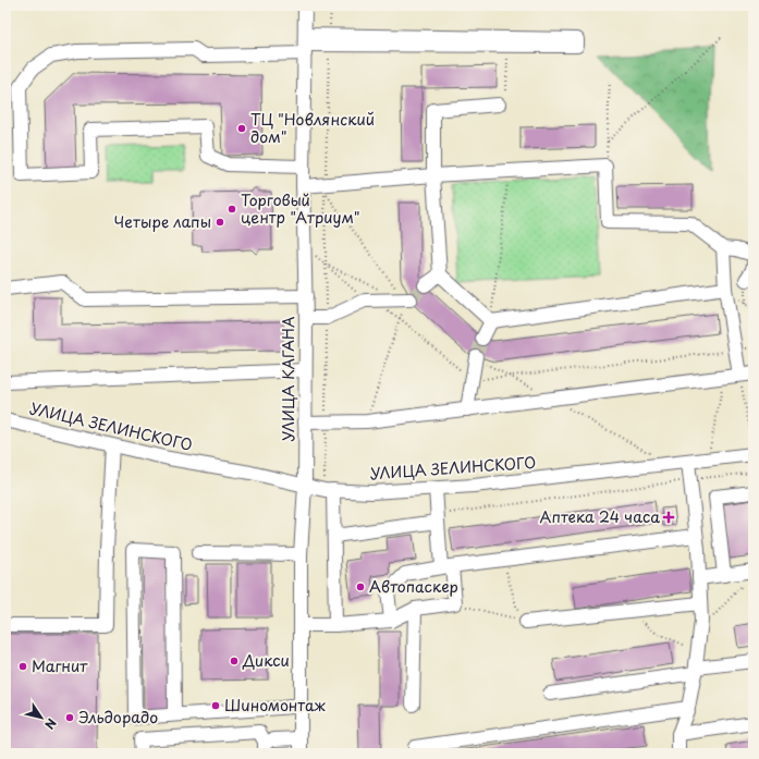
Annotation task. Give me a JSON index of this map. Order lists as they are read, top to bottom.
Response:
{
  "streets": {
    "street": ["УЛИЦА КАГАНА", "УЛИЦА ЗЕЛИНСКОГО"]
  },
  "crossings": [
    ["УЛИЦА КАГАНА", "УЛИЦА ЗЕЛИНСКОГО"]
  ],
  "places": {
    "other": [
      "ТЦ \"Новлянский дом\"",
      "Торговый центр \"Атриум\"",
      "Четыре лапы",
      "Автопаскер",
      "Дикси",
      "Магнит",
      "Шиномонтаж",
      "Эльдорадо"
    ],
    "health": ["Аптека 24 часа"]
  },
  "north": "bottom right"
}
